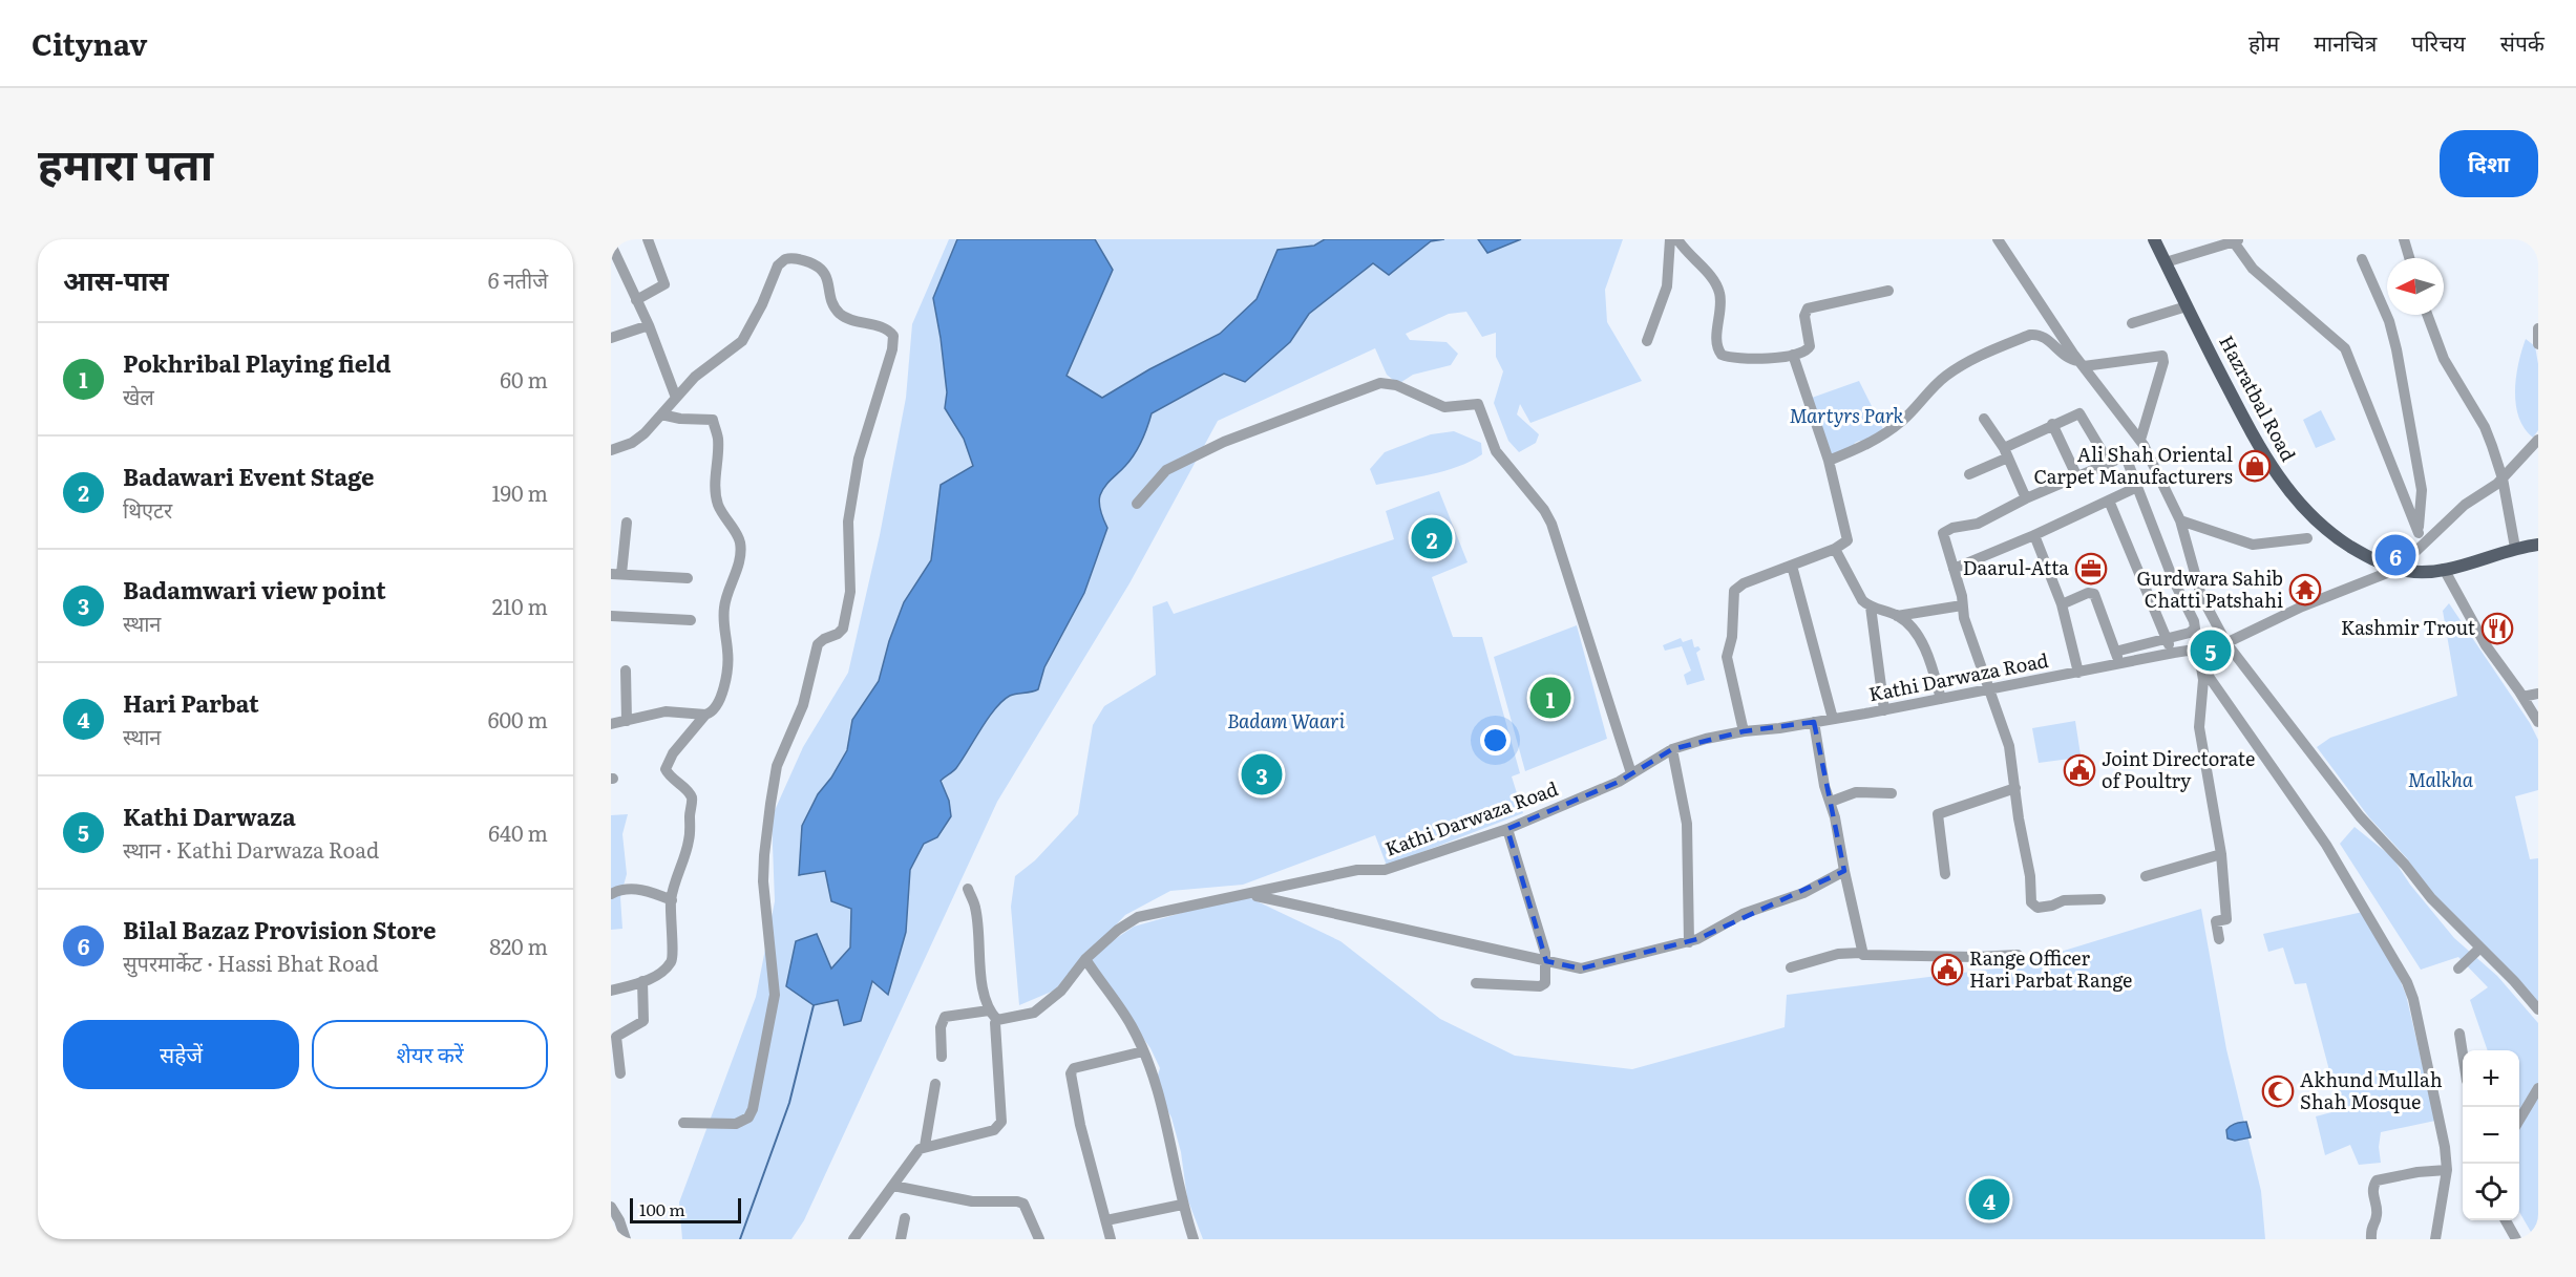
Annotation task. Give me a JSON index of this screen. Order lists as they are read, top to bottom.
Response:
{
  "streets": {
    "main road": ["Hazratbal Road"],
    "street": ["Kathi Darwaza Road"]
  },
  "parks": ["Martyrs Park", "Badam Waari", "Malkha"],
  "places": {
    "shop": ["Ali Shah Oriental Carpet Manufacturers"],
    "office": ["Daarul-Atta"],
    "temple": ["Gurdwara Sahib Chatti Patshahi"],
    "restaurant": ["Kashmir Trout"],
    "public building": ["Joint Directorate of Poultry", "Range Officer Hari Parbat Range"],
    "mosque": ["Akhund Mullah Shah Mosque"]
  },
  "scale_bar": "100 m",
  "north": "left",
  "page": {
    "header": "Citynav",
    "nav": [
      "होम",
      "मानचित्र",
      "परिचय",
      "संपर्क"
    ],
    "title": "हमारा पता",
    "buttons": [
      "दिशा",
      ["सहेजें", "शेयर करें"]
    ],
    "heading": ["आस-पास", "6 नतीजे"],
    "list": [
      {
        "mark": "1",
        "name": "Pokhribal Playing field",
        "note": "खेल",
        "value": "60 m"
      },
      {
        "mark": "2",
        "name": "Badawari Event Stage",
        "note": "थिएटर",
        "value": "190 m"
      },
      {
        "mark": "3",
        "name": "Badamwari view point",
        "note": "स्थान",
        "value": "210 m"
      },
      {
        "mark": "4",
        "name": "Hari Parbat",
        "note": "स्थान",
        "value": "600 m"
      },
      {
        "mark": "5",
        "name": "Kathi Darwaza",
        "note": "स्थान · Kathi Darwaza Road",
        "value": "640 m"
      },
      {
        "mark": "6",
        "name": "Bilal Bazaz Provision Store",
        "note": "सुपरमार्केट · Hassi Bhat Road",
        "value": "820 m"
      }
    ],
    "pins": [
      "2",
      "6",
      "5",
      "1",
      "3",
      "4"
    ],
    "map_buttons": ["+", "−"],
    "scale": "100 m"
  }
}
